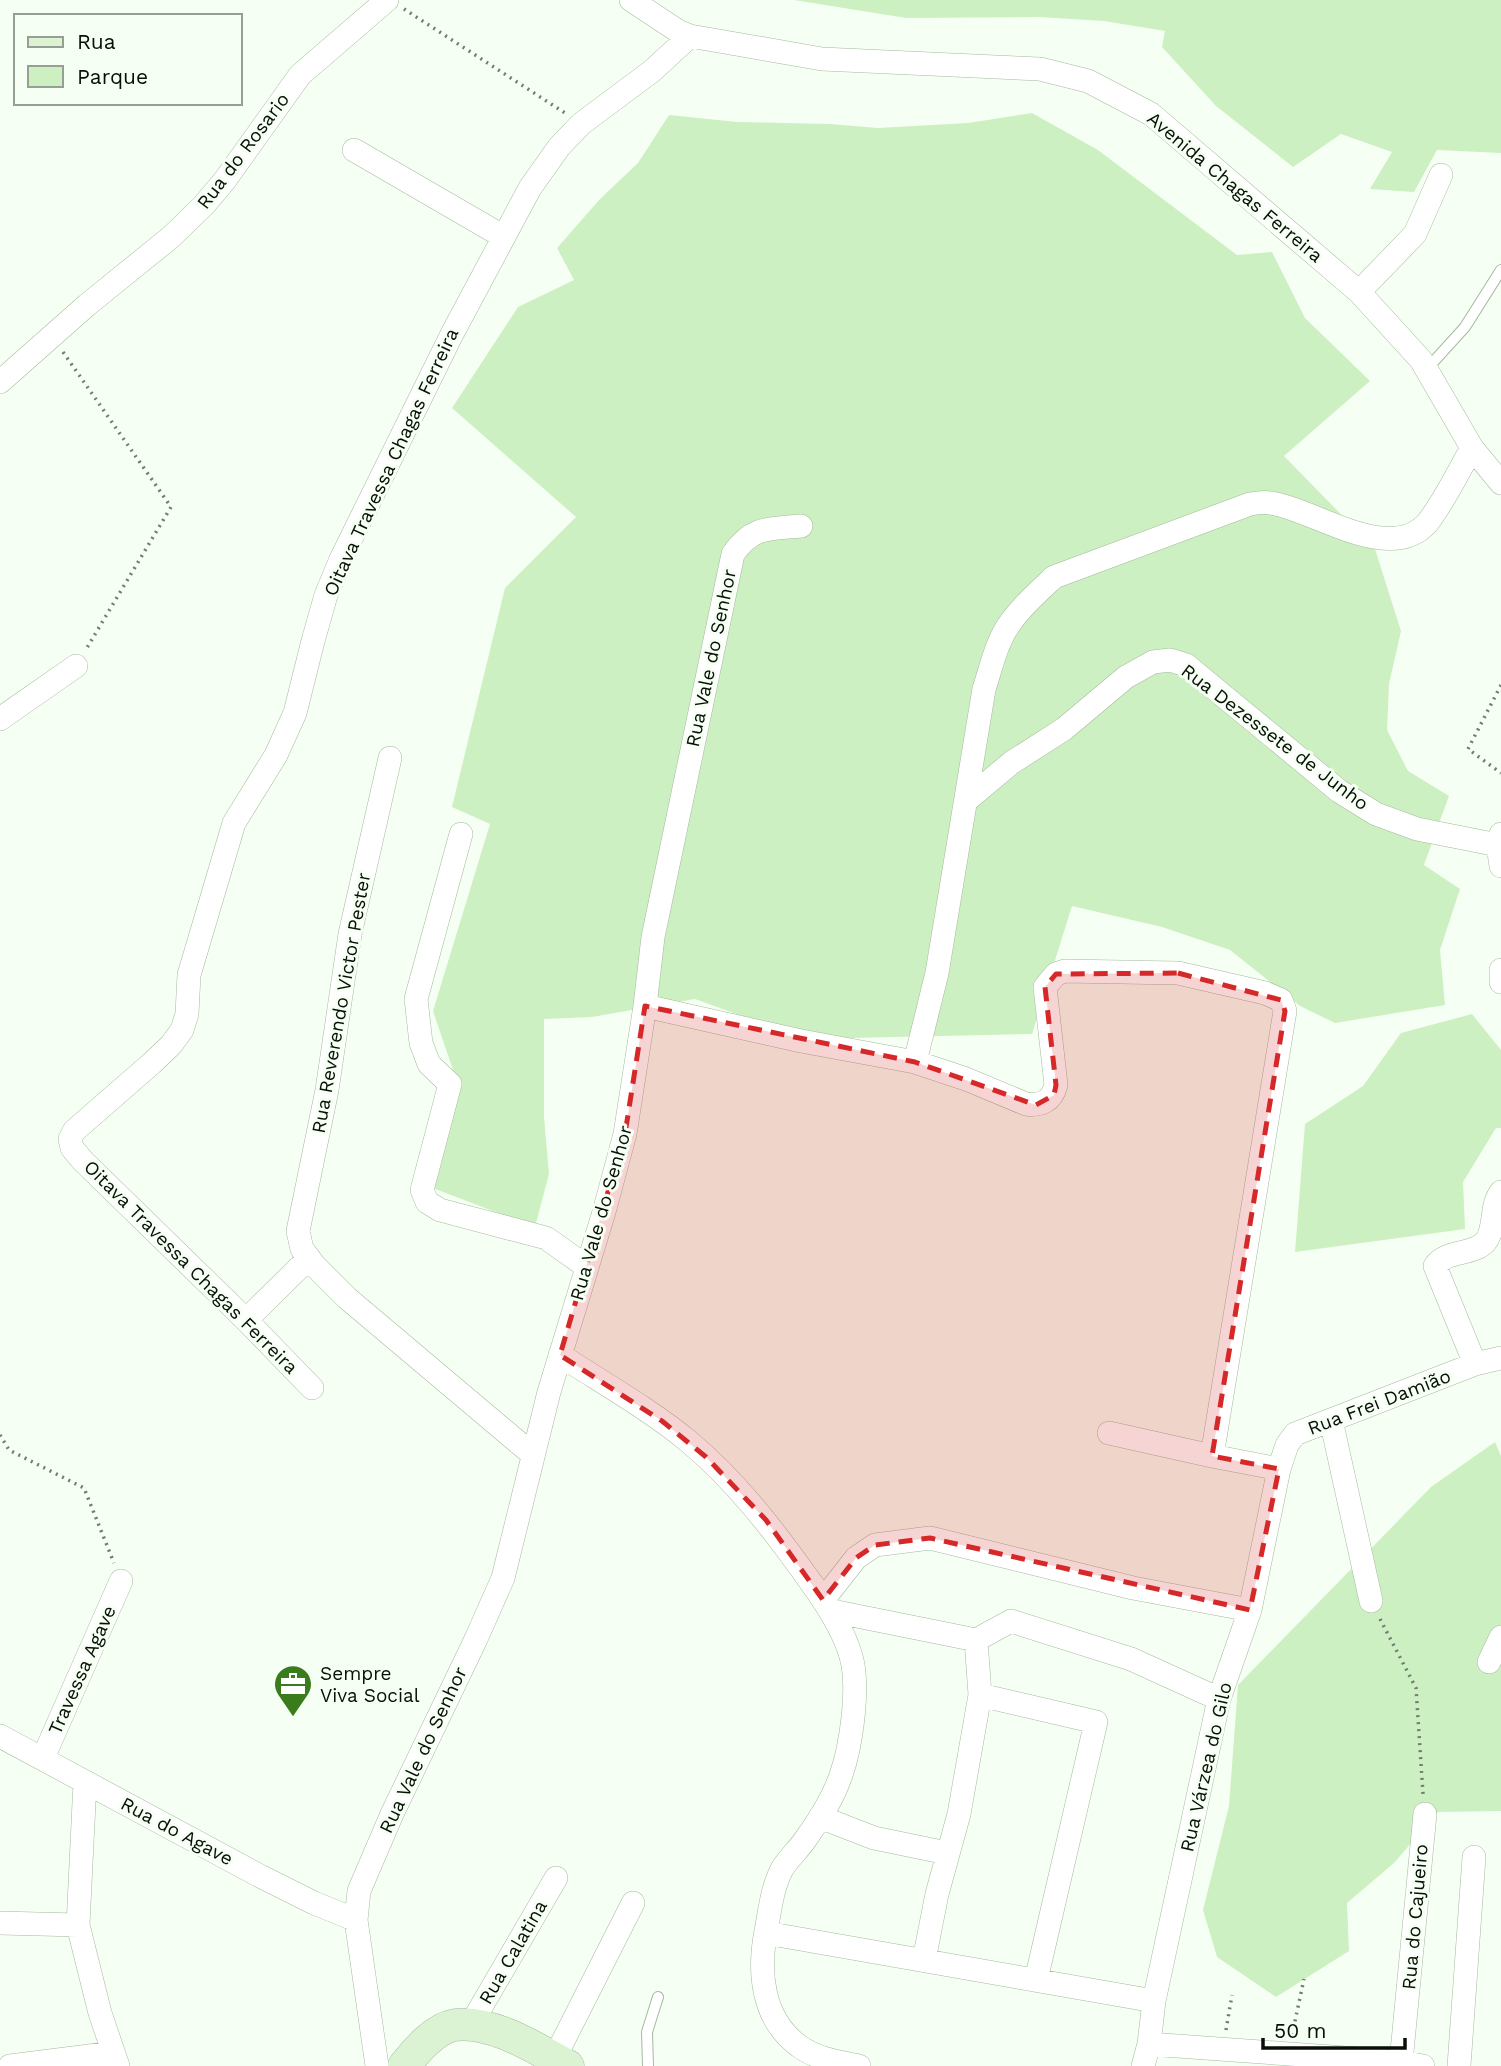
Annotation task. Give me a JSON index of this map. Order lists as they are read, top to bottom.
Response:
{
  "streets": {
    "street": [
      "Rua do Rosario",
      "Avenida Chagas Ferreira",
      "Oitava Travessa Chagas Ferreira",
      "Rua Vale do Senhor",
      "Rua Dezessete de Junho",
      "Rua Reverendo Victor Pester",
      "Rua Frei Damião",
      "Travessa Agave",
      "Rua Várzea do Gilo",
      "Rua do Agave",
      "Rua do Cajueiro",
      "Rua Calatina"
    ]
  },
  "crossings": [
    ["Avenida Chagas Ferreira", "Oitava Travessa Chagas Ferreira"],
    ["Rua Vale do Senhor", "Rua do Agave"],
    ["Rua Frei Damião", "Rua Várzea do Gilo"],
    ["Travessa Agave", "Rua do Agave"]
  ],
  "places": {
    "office": ["Sempre Viva Social"]
  },
  "legend": ["Rua", "Parque"],
  "scale_bar": "50 m"
}
